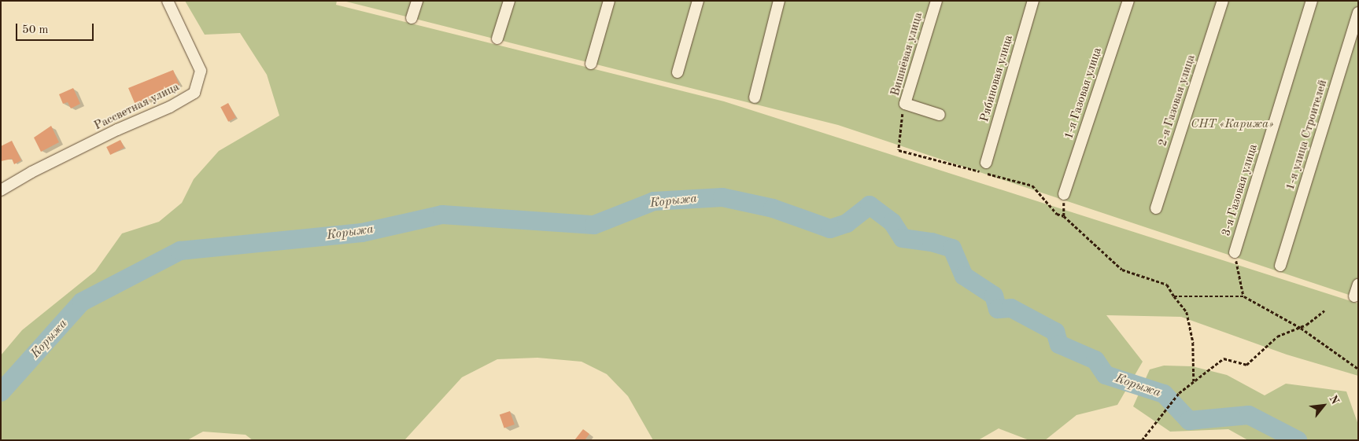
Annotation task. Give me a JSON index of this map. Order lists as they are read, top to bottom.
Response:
{
  "streets": {
    "street": [
      "Вишнёвая улица",
      "Рябиновая улица",
      "1-я Газовая улица",
      "2-я Газовая улица",
      "Рассветная улица",
      "1-я улица Строителей",
      "3-я Газовая улица"
    ]
  },
  "water": ["Корыжа"],
  "parks": ["СНТ «Карижа»"],
  "scale_bar": "50 m",
  "north": "top right"
}
